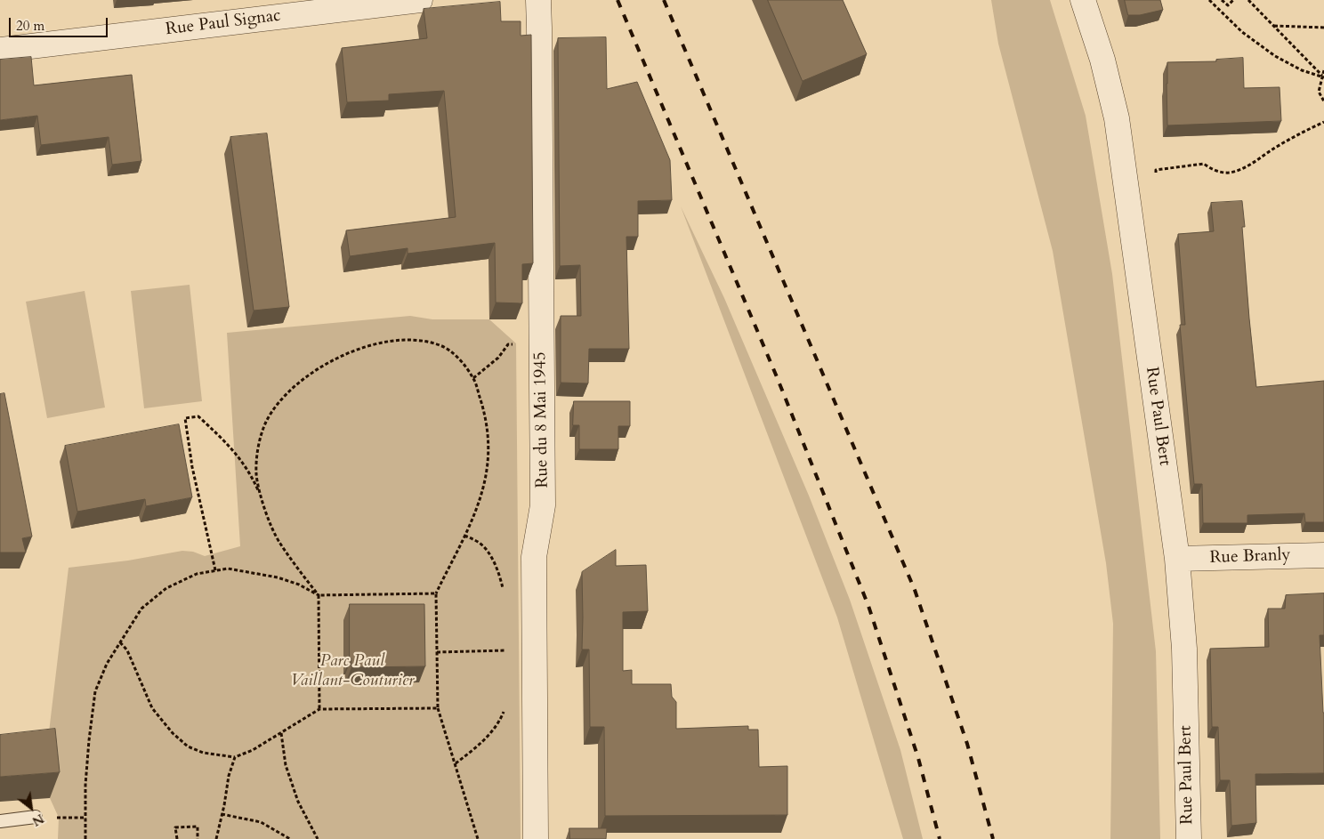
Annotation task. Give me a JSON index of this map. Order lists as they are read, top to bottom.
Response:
{
  "streets": {
    "street": [
      "Rue Paul Signac",
      "Rue Paul Bert",
      "Rue du 8 Mai 1945",
      "Rue Branly"
    ]
  },
  "crossings": [
    ["Rue Paul Bert", "Rue Branly"]
  ],
  "parks": ["Parc Paul Vaillant-Couturier"],
  "scale_bar": "20 m",
  "north": "bottom right"
}
